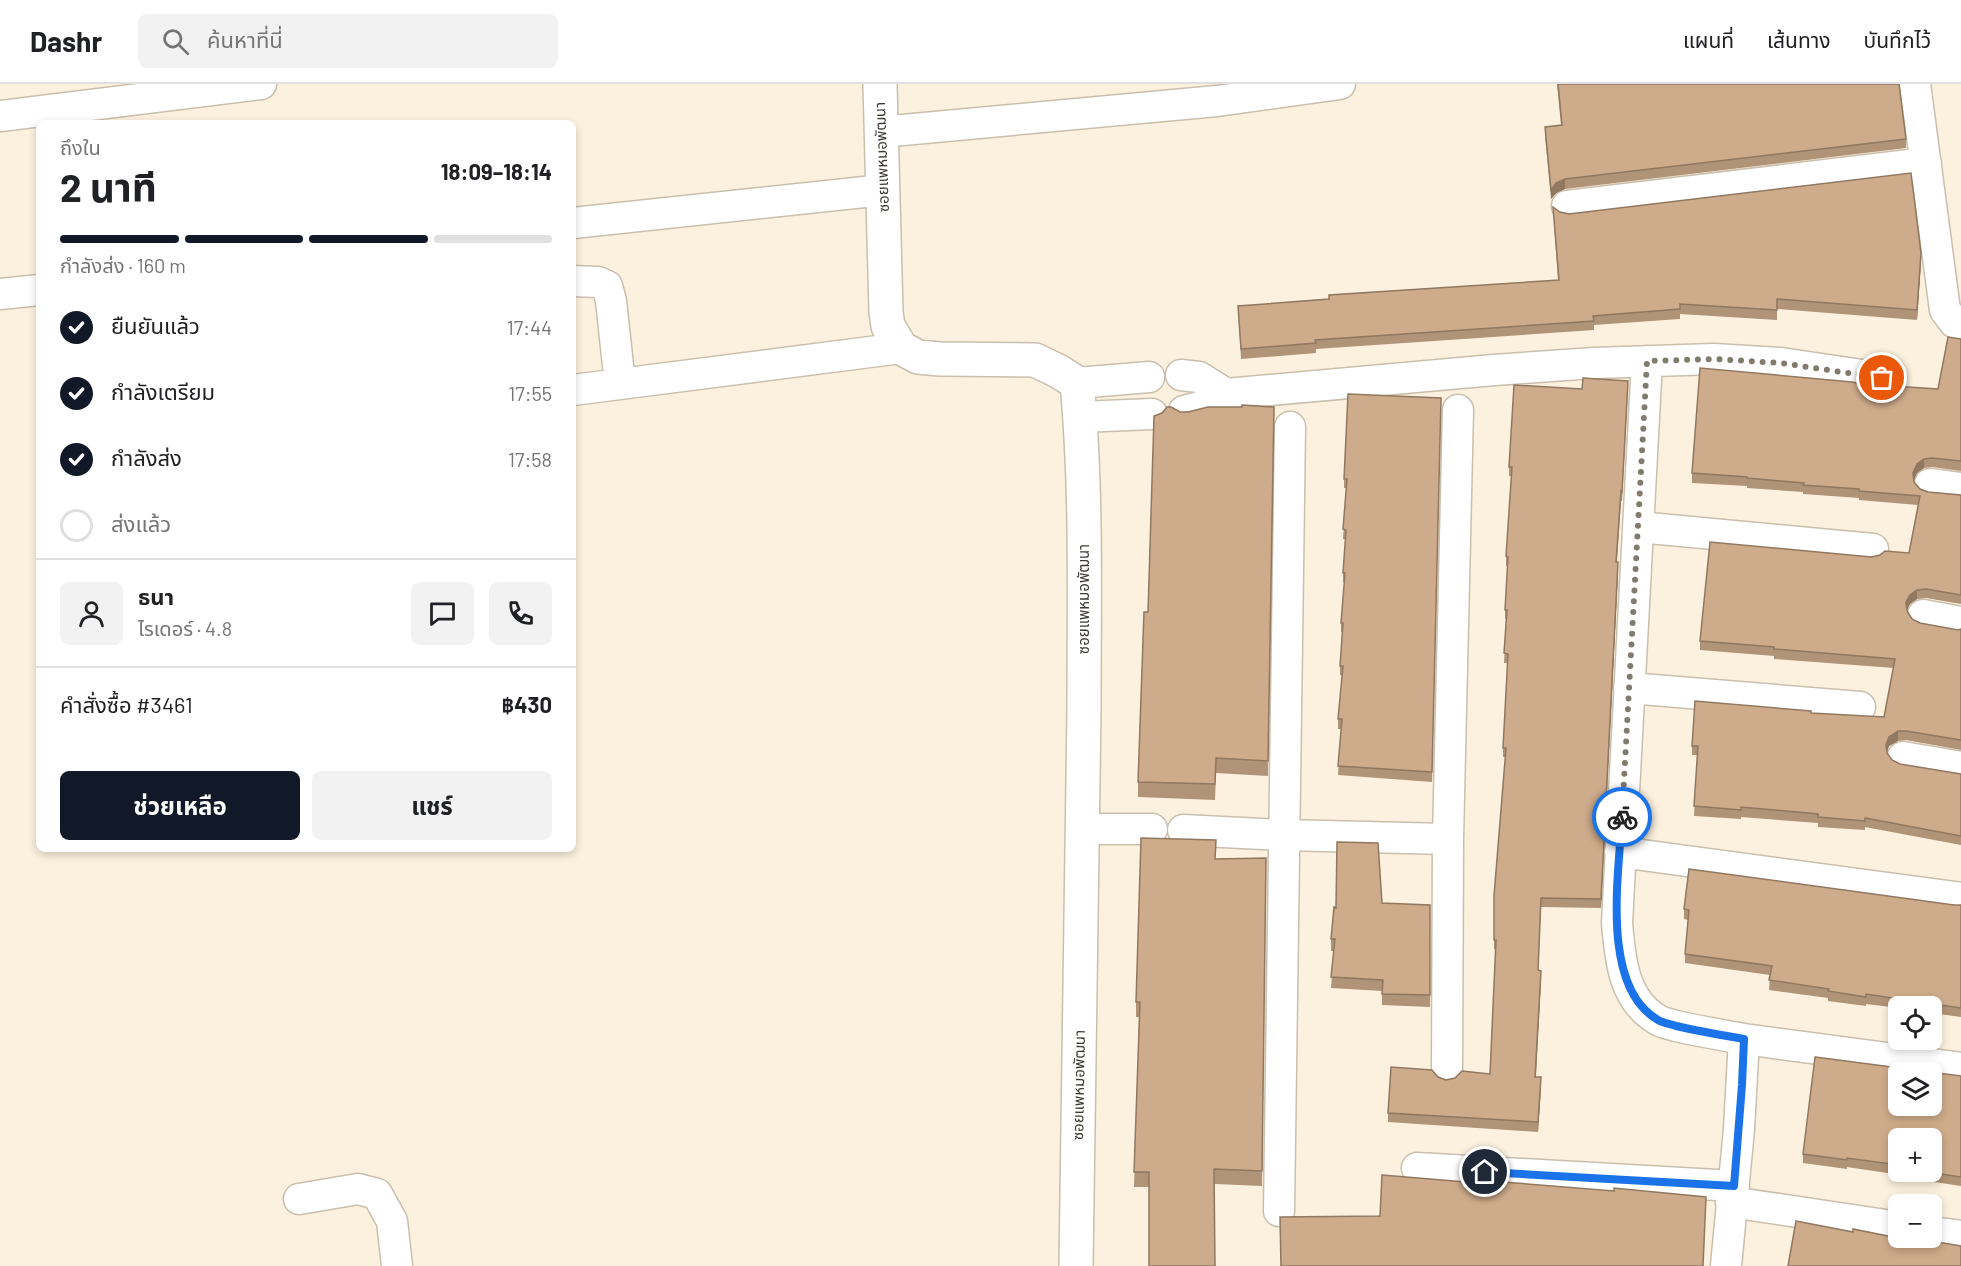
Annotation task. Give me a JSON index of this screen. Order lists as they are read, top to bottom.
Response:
{
  "streets": {
    "street": ["ซอยแพหมอพัฒนา"]
  },
  "page": {
    "header": "Dashr",
    "search": "ค้นหาที่นี่",
    "nav": ["แผนที่", "เส้นทาง", "บันทึกไว้"],
    "heading": ["2 นาที", "ถึงใน", "18:09–18:14"],
    "panel": [
      "ธนา",
      "ไรเดอร์ · 4.8",
      "คำสั่งซื้อ #3461",
      "฿430"
    ],
    "bar": "กำลังส่ง · 160 m",
    "list": [
      ["ยืนยันแล้ว", "17:44"],
      ["กำลังเตรียม", "17:55"],
      ["กำลังส่ง", "17:58"],
      "ส่งแล้ว"
    ],
    "buttons": ["ช่วยเหลือ", "แชร์"],
    "map_buttons": ["+", "−"]
  }
}
